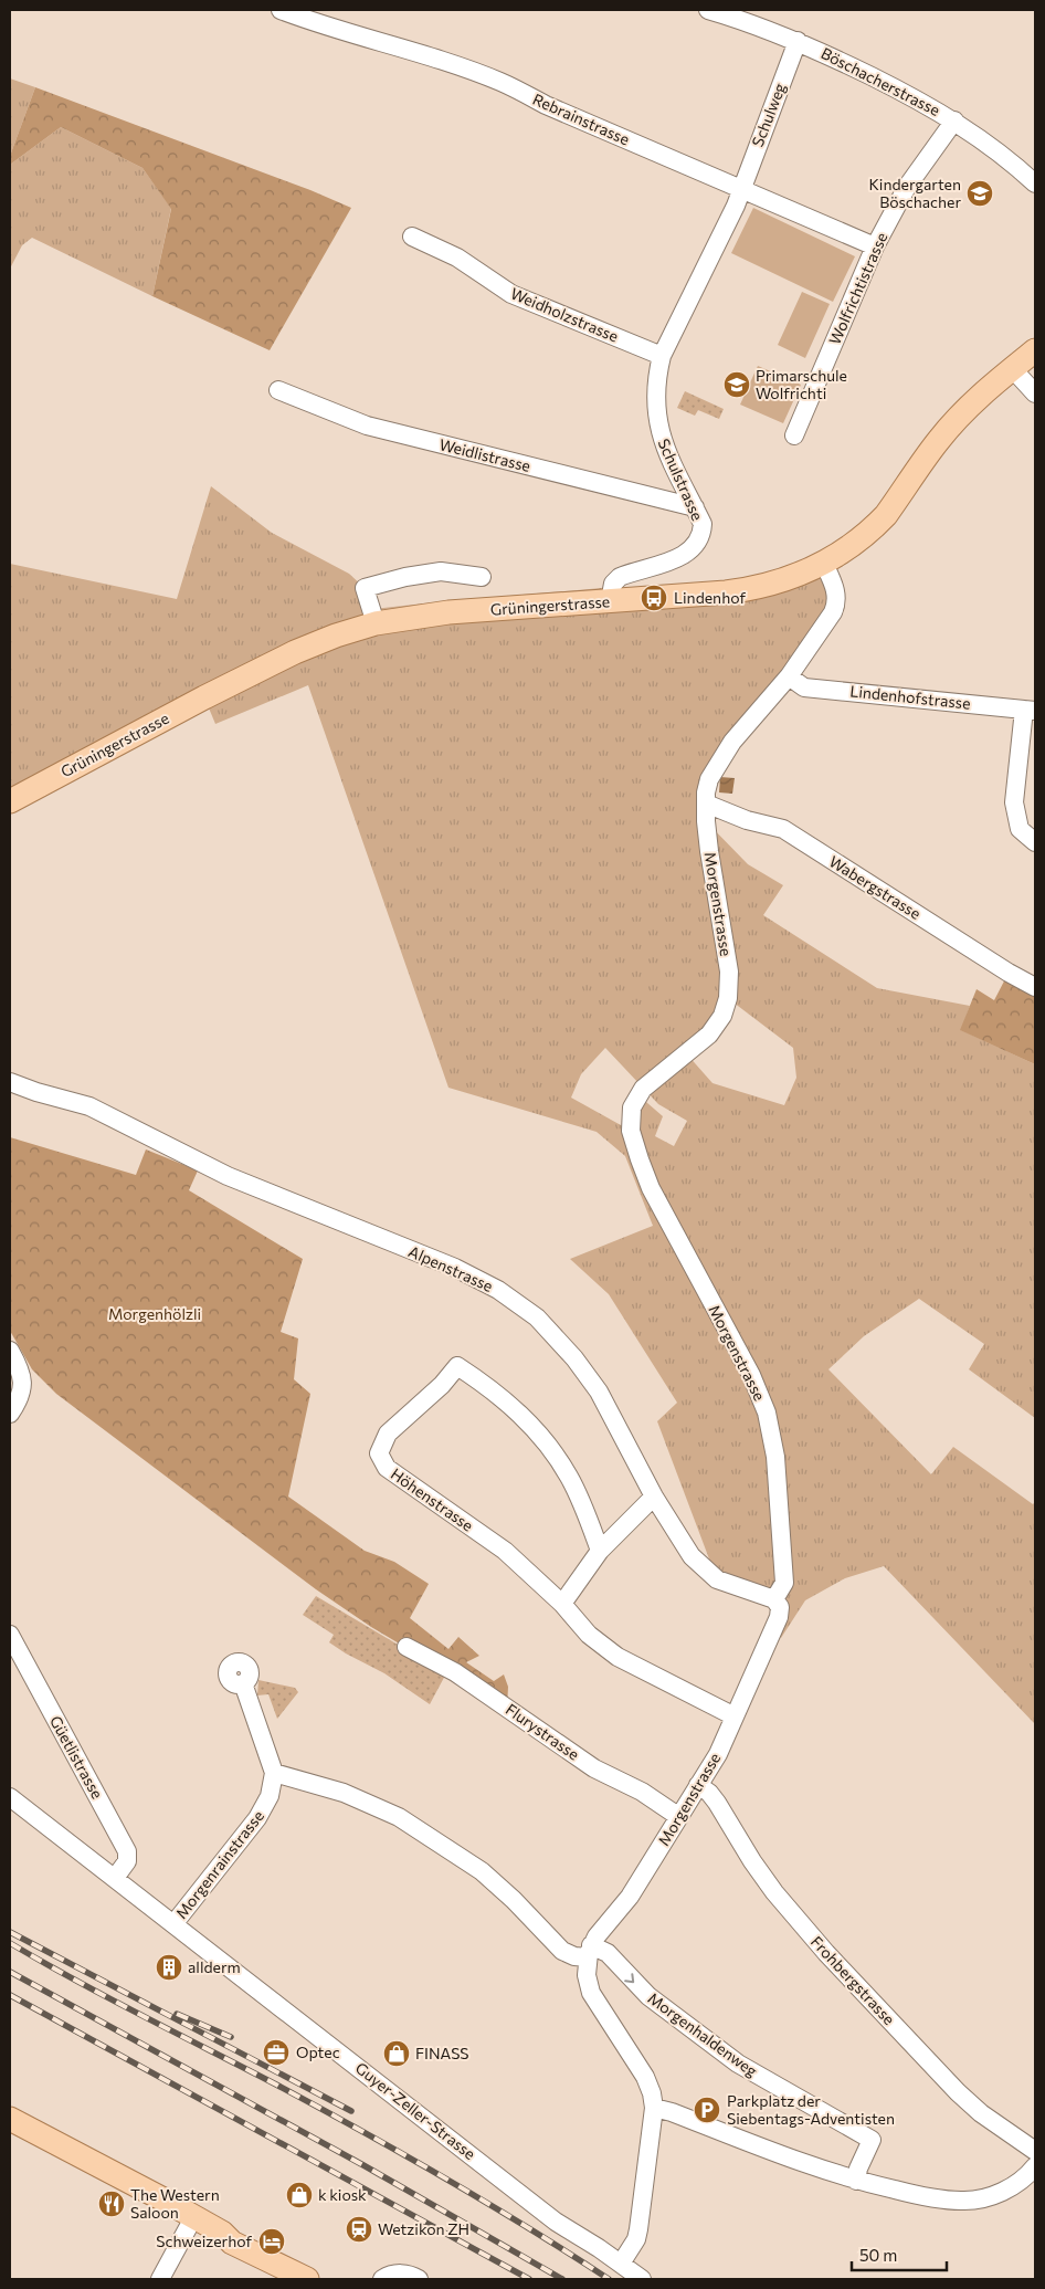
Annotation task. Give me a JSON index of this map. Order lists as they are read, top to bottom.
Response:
{
  "streets": {
    "main road": ["Grüningerstrasse"],
    "street": [
      "Böschacherstrasse",
      "Schulweg",
      "Rebrainstrasse",
      "Wolfrichtistrasse",
      "Weidholzstrasse",
      "Weidlistrasse",
      "Schulstrasse",
      "Lindenhofstrasse",
      "Wabergstrasse",
      "Morgenstrasse",
      "Alpenstrasse",
      "Höhenstrasse",
      "Flurystrasse",
      "Güetlistrasse",
      "Morgenrainstrasse",
      "Frohbergstrasse",
      "Morgenhaldenweg",
      "Guyer-Zeller-Strasse"
    ]
  },
  "crossings": [
    ["Böschacherstrasse", "Schulweg"],
    ["Böschacherstrasse", "Wolfrichtistrasse"],
    ["Schulweg", "Rebrainstrasse"],
    ["Schulweg", "Schulstrasse"],
    ["Rebrainstrasse", "Wolfrichtistrasse"],
    ["Rebrainstrasse", "Schulstrasse"],
    ["Weidholzstrasse", "Schulstrasse"],
    ["Weidlistrasse", "Schulstrasse"],
    ["Schulstrasse", "Grüningerstrasse"],
    ["Grüningerstrasse", "Morgenstrasse"],
    ["Lindenhofstrasse", "Morgenstrasse"],
    ["Wabergstrasse", "Morgenstrasse"],
    ["Morgenstrasse", "Alpenstrasse"],
    ["Morgenstrasse", "Höhenstrasse"],
    ["Morgenstrasse", "Flurystrasse"],
    ["Morgenstrasse", "Frohbergstrasse"],
    ["Morgenstrasse", "Morgenhaldenweg"],
    ["Güetlistrasse", "Guyer-Zeller-Strasse"],
    ["Morgenrainstrasse", "Guyer-Zeller-Strasse"]
  ],
  "parks": ["Morgenhölzli"],
  "places": {
    "school or university": ["Kindergarten Böschacher", "Primarschule Wolfrichti"],
    "bus stop": ["Lindenhof"],
    "building": ["allderm"],
    "office": ["Optec"],
    "shop": ["FINASS", "k kiosk"],
    "parking": ["Parkplatz der Siebentags-Adventisten"],
    "restaurant": ["The Western Saloon"],
    "station": ["Wetzikon ZH"],
    "hotel": ["Schweizerhof"]
  },
  "scale_bar": "50 m"
}
